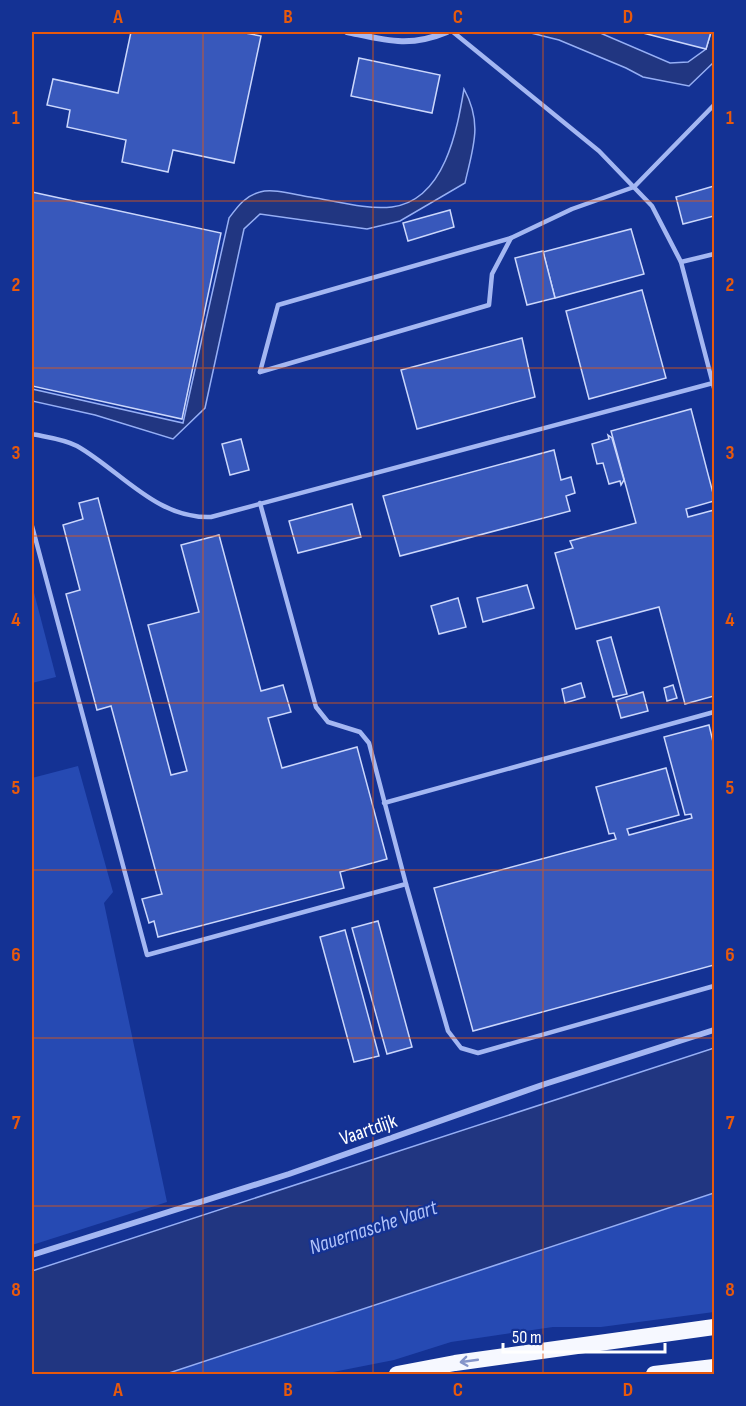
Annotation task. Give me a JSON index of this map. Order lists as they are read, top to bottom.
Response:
{
  "streets": {
    "street": ["Vaartdijk"]
  },
  "water": ["Nauernasche Vaart"],
  "scale_bar": "50 m",
  "grid": {
    "columns": [
      "A",
      "B",
      "C",
      "D"
    ],
    "rows": [
      "1",
      "2",
      "3",
      "4",
      "5",
      "6",
      "7",
      "8"
    ]
  }
}
